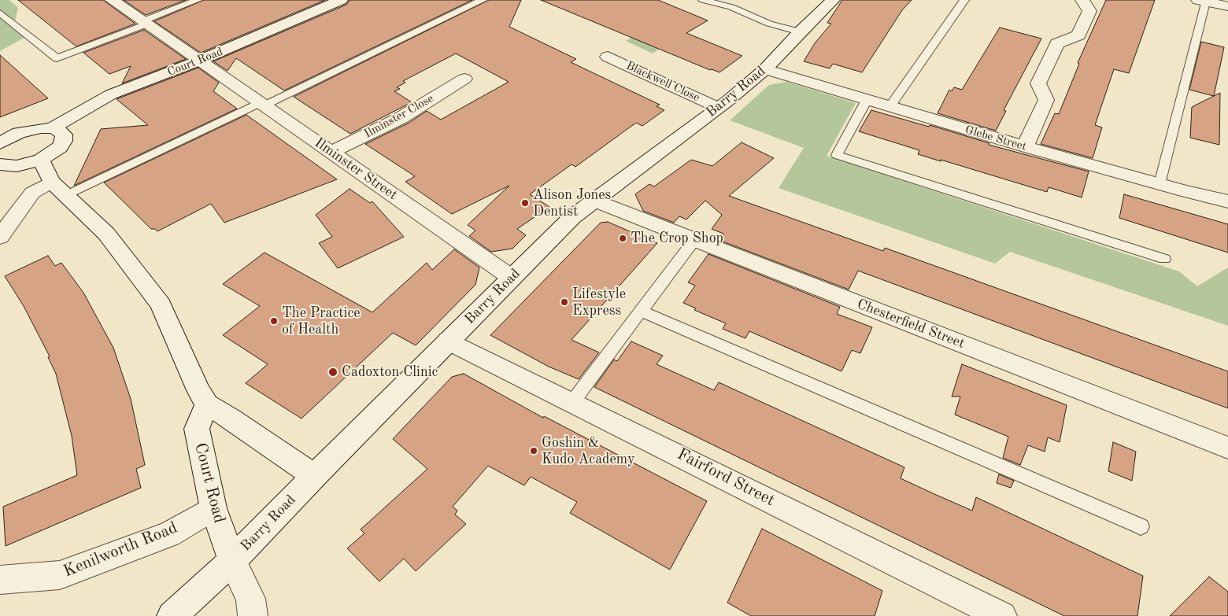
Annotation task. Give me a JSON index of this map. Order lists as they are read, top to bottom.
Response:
{
  "streets": {
    "street": [
      "Court Road",
      "Blackwell Close",
      "Barry Road",
      "Ilminster Close",
      "Glebe Street",
      "Ilminster Street",
      "Chesterfield Street",
      "Fairford Street",
      "Kenilworth Road"
    ]
  },
  "crossings": [
    ["Court Road", "Barry Road"],
    ["Court Road", "Ilminster Street"],
    ["Court Road", "Kenilworth Road"],
    ["Blackwell Close", "Barry Road"],
    ["Barry Road", "Glebe Street"],
    ["Barry Road", "Ilminster Street"],
    ["Barry Road", "Chesterfield Street"],
    ["Barry Road", "Fairford Street"],
    ["Ilminster Close", "Ilminster Street"]
  ],
  "places": [
    "Alison Jones Dentist",
    "The Crop Shop",
    "Lifestyle Express",
    "The Practice of Health",
    "Cadoxton Clinic",
    "Goshin & Kudo Academy"
  ]
}
